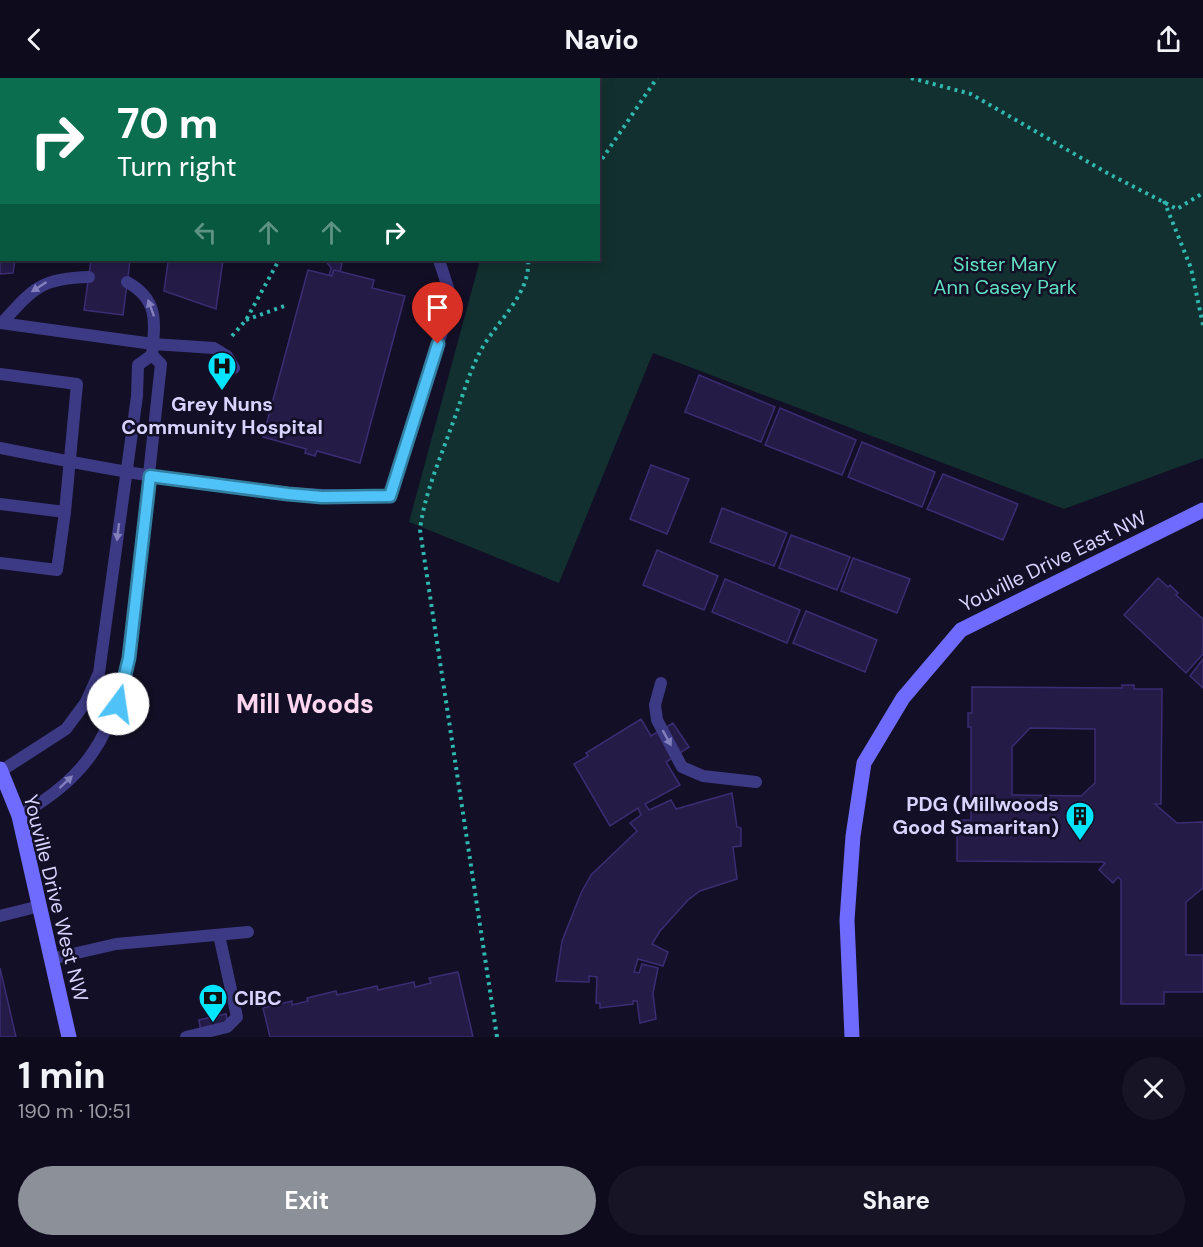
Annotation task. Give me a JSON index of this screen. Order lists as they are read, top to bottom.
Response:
{
  "streets": {
    "street": ["Youville Drive East NW", "Youville Drive West NW"]
  },
  "districts": ["Mill Woods"],
  "parks": ["Sister Mary Ann Casey Park"],
  "places": {
    "hospital": ["Grey Nuns Community Hospital"],
    "building": ["PDG (Millwoods Good Samaritan)"],
    "bank": ["CIBC"]
  },
  "page": {
    "header": "Navio",
    "turn": ["70 m", "Turn right"],
    "heading": ["1 min", "190 m · 10:51"],
    "buttons": ["Exit", "Share"]
  }
}
